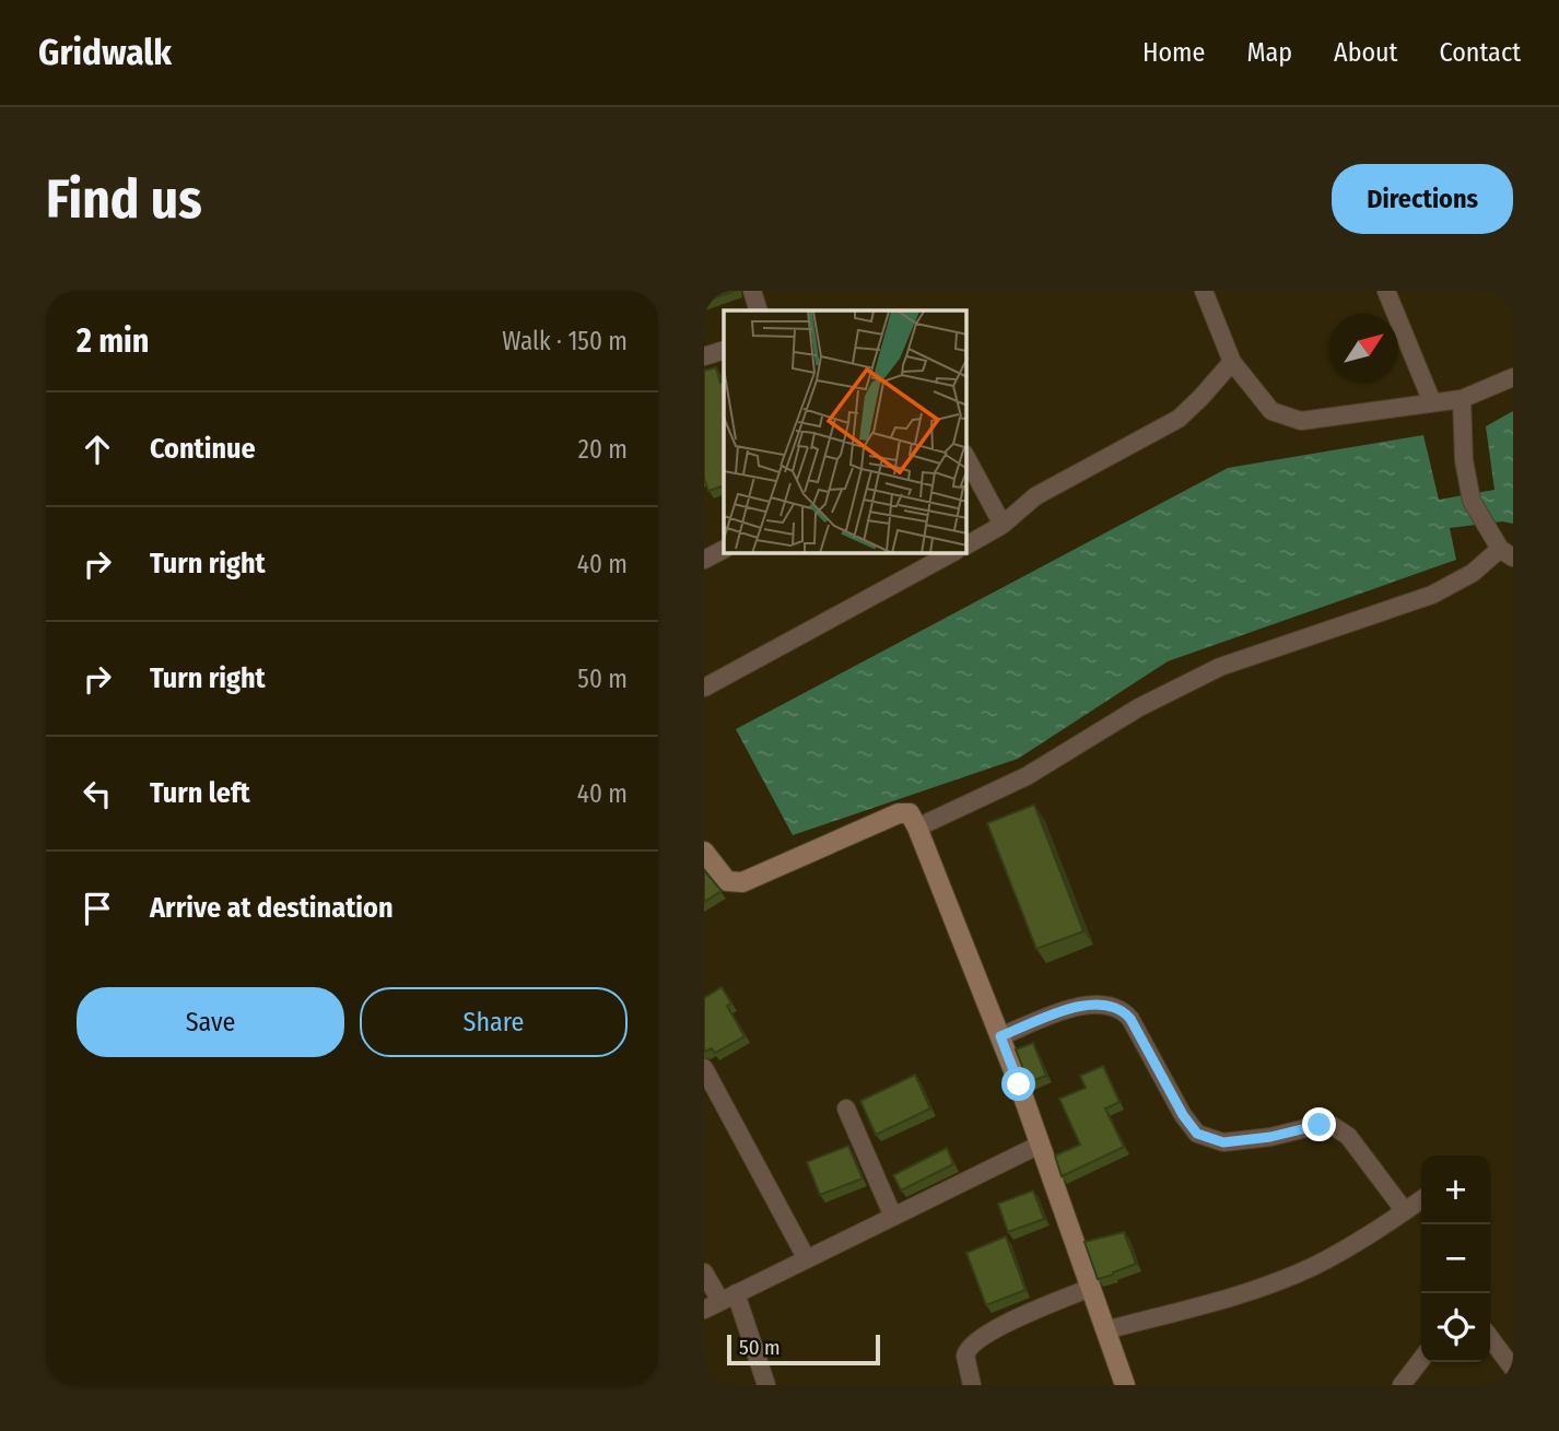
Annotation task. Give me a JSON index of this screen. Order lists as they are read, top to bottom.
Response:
{
  "scale_bar": "50 m",
  "north": "top right",
  "page": {
    "header": "Gridwalk",
    "nav": [
      "Home",
      "Map",
      "About",
      "Contact"
    ],
    "buttons": [
      "Directions",
      ["Save", "Share"]
    ],
    "title": "Find us",
    "heading": ["2 min", "Walk · 150 m"],
    "list": [
      ["Continue", "20 m"],
      ["Turn right", "40 m"],
      ["Turn right", "50 m"],
      ["Turn left", "40 m"],
      "Arrive at destination"
    ],
    "map_buttons": ["+", "−"],
    "scale": "50 m"
  }
}
